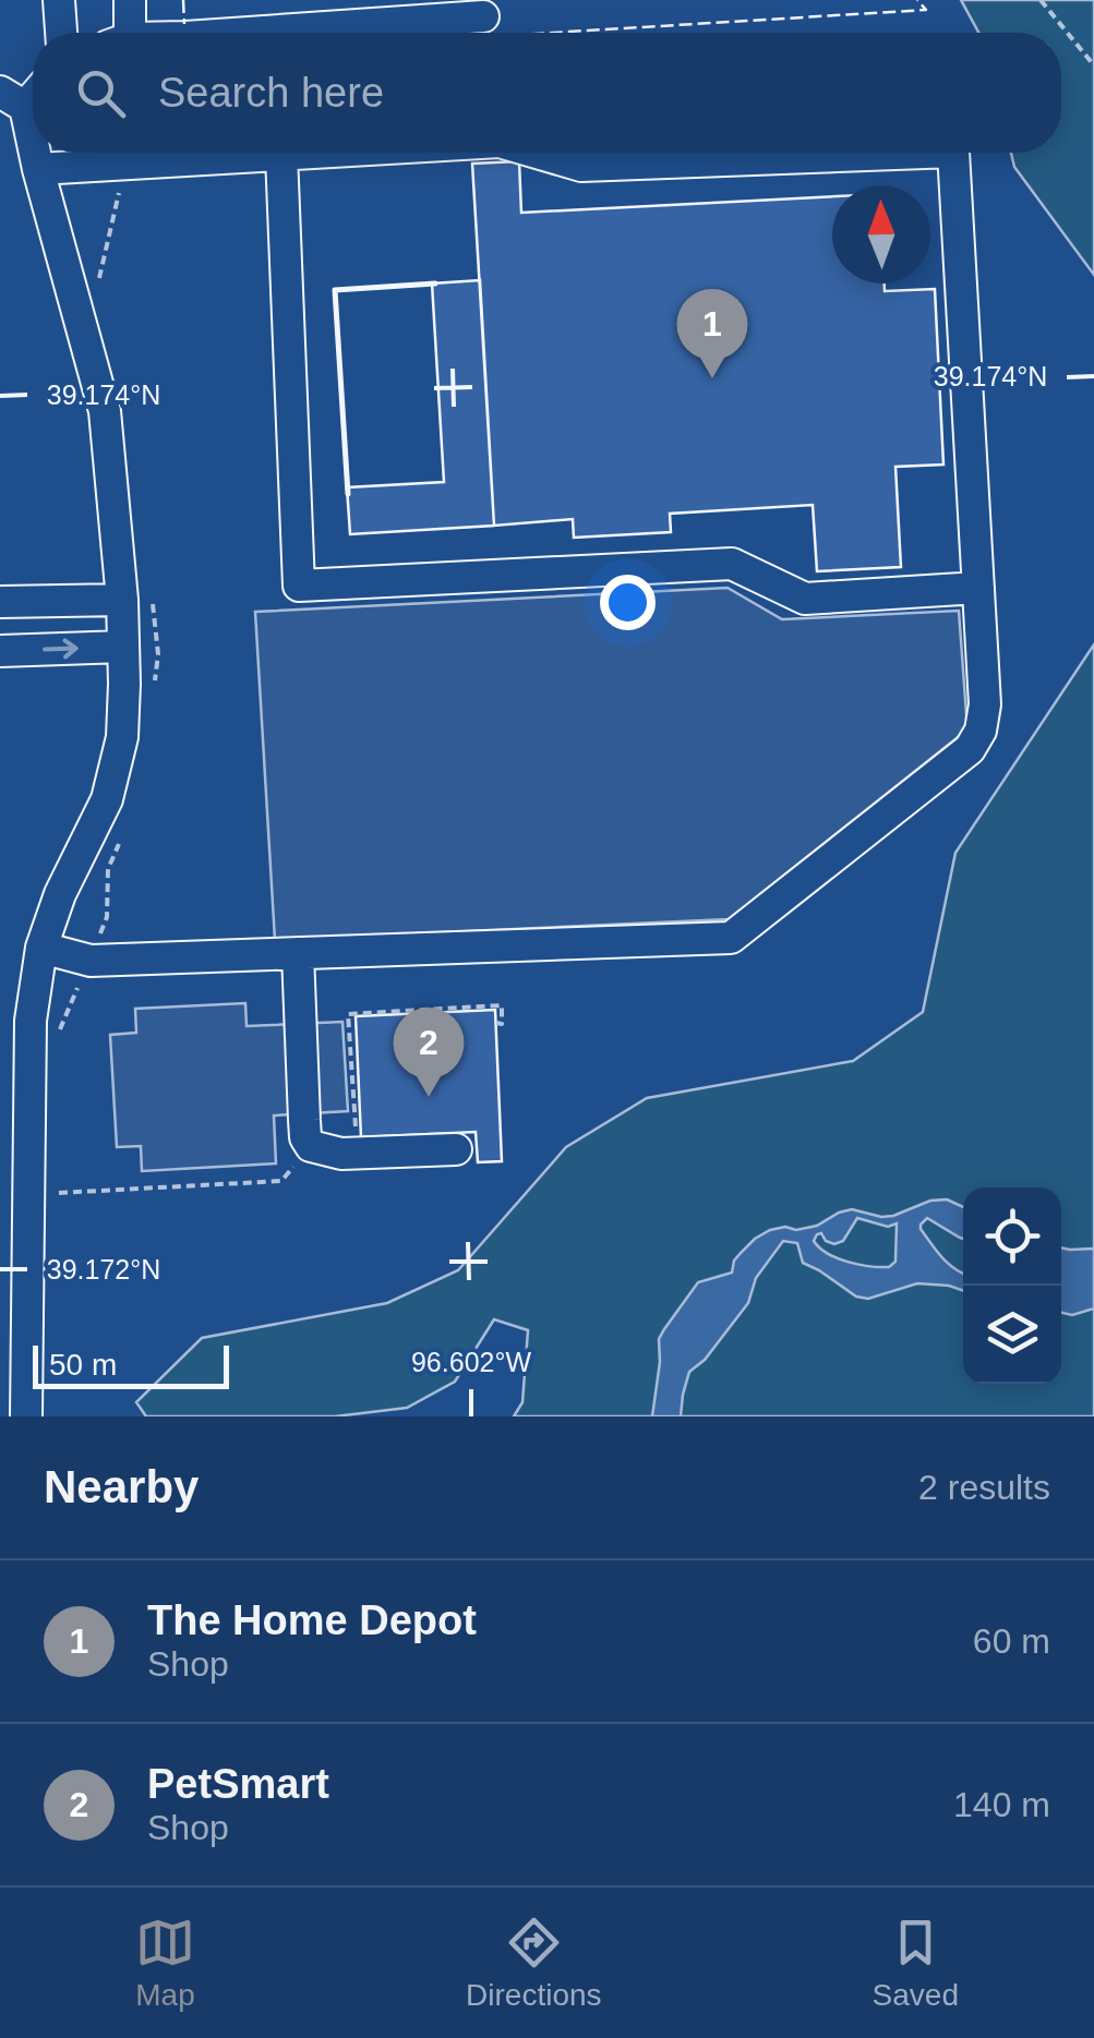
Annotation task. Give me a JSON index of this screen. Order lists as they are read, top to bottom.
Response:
{
  "scale_bar": "50 m",
  "north": "top",
  "page": {
    "search": "Search here",
    "pins": ["1", "2"],
    "scale": "50 m",
    "heading": ["Nearby", "2 results"],
    "list": [
      {
        "mark": "1",
        "name": "The Home Depot",
        "note": "Shop",
        "value": "60 m"
      },
      {
        "mark": "2",
        "name": "PetSmart",
        "note": "Shop",
        "value": "140 m"
      }
    ],
    "nav": ["Map", "Directions", "Saved"]
  },
  "coordinates": ["39.174°N", "39.172°N", "96.602°W"]
}
